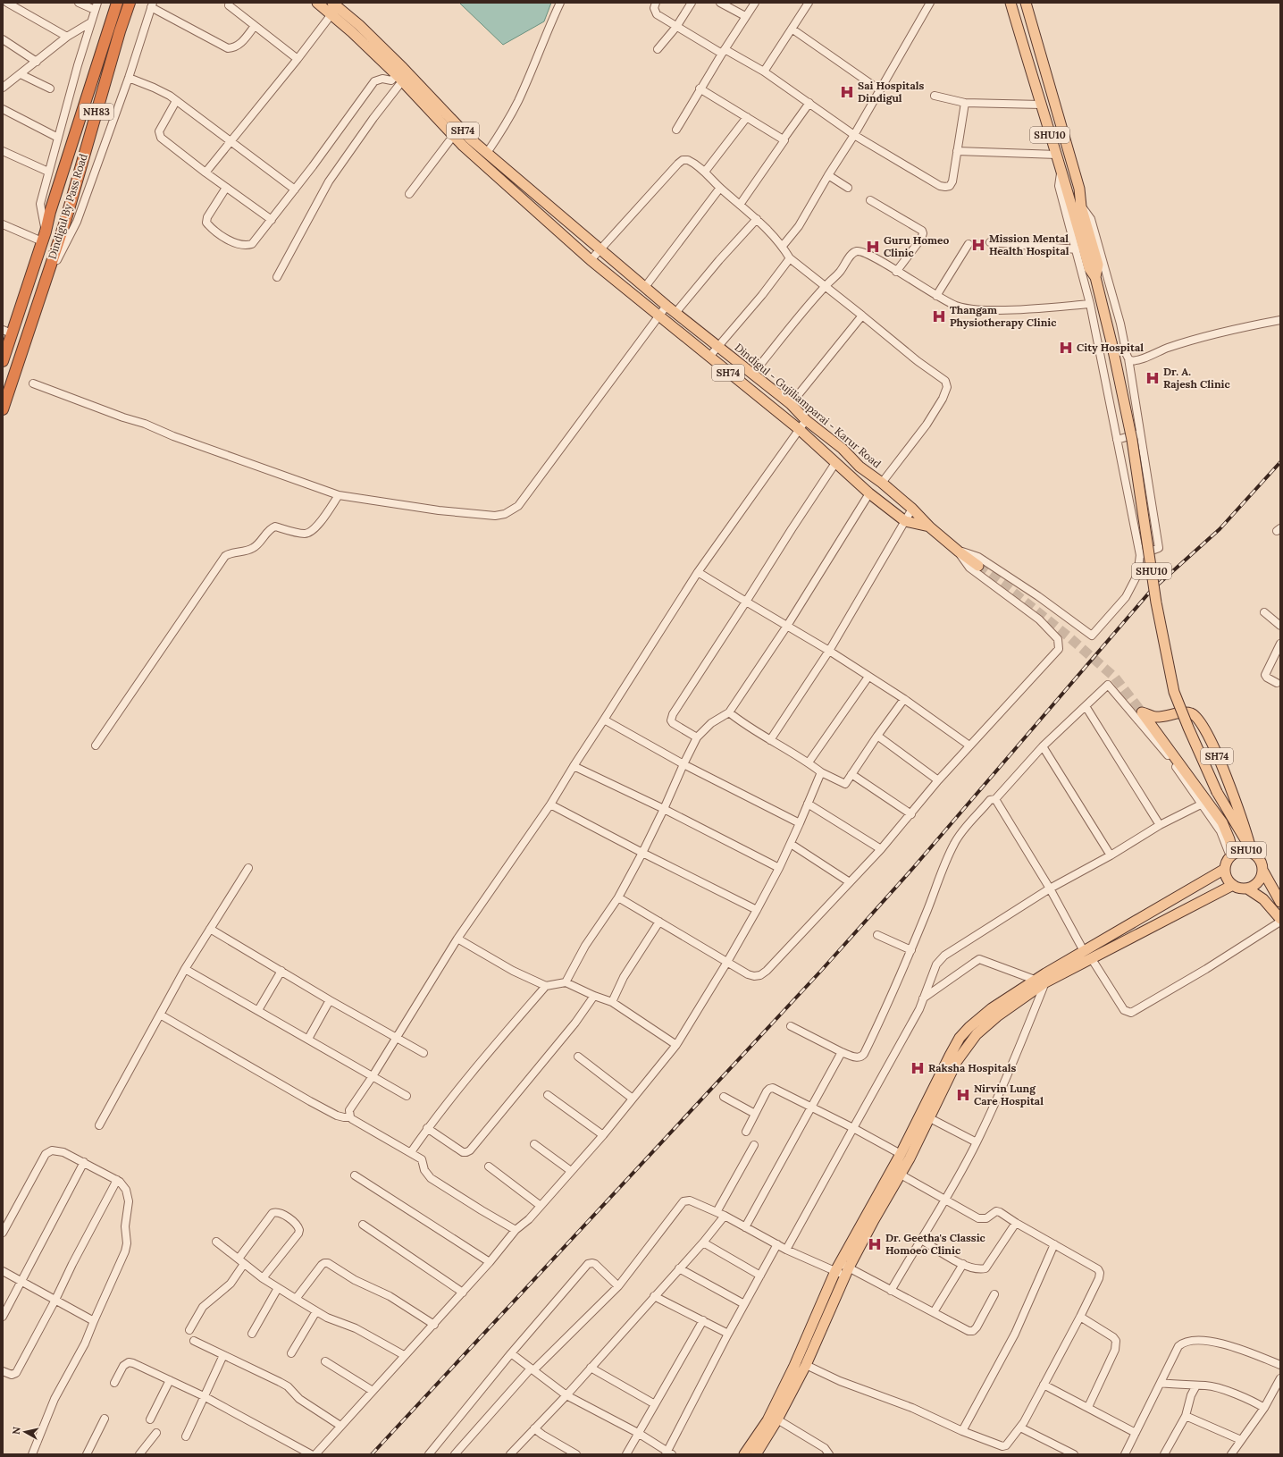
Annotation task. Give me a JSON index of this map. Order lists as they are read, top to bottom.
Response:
{
  "streets": {
    "highway": ["NH83", "Dindigul By Pass Road"],
    "main road": ["SH74", "SHU10", "Dindigul - Gujiliamparai - Karur Road"]
  },
  "crossings": [
    ["SH74", "SHU10"],
    ["SH74", "Dindigul - Gujiliamparai - Karur Road"]
  ],
  "places": {
    "hospital": [
      "Sai Hospitals Dindigul",
      "Mission Mental Health Hospital",
      "Guru Homeo Clinic",
      "Thangam Physiotherapy Clinic",
      "City Hospital",
      "Dr. A. Rajesh Clinic",
      "Raksha Hospitals",
      "Nirvin Lung Care Hospital",
      "Dr. Geetha's Classic Homoeo Clinic"
    ]
  },
  "north": "left"
}
